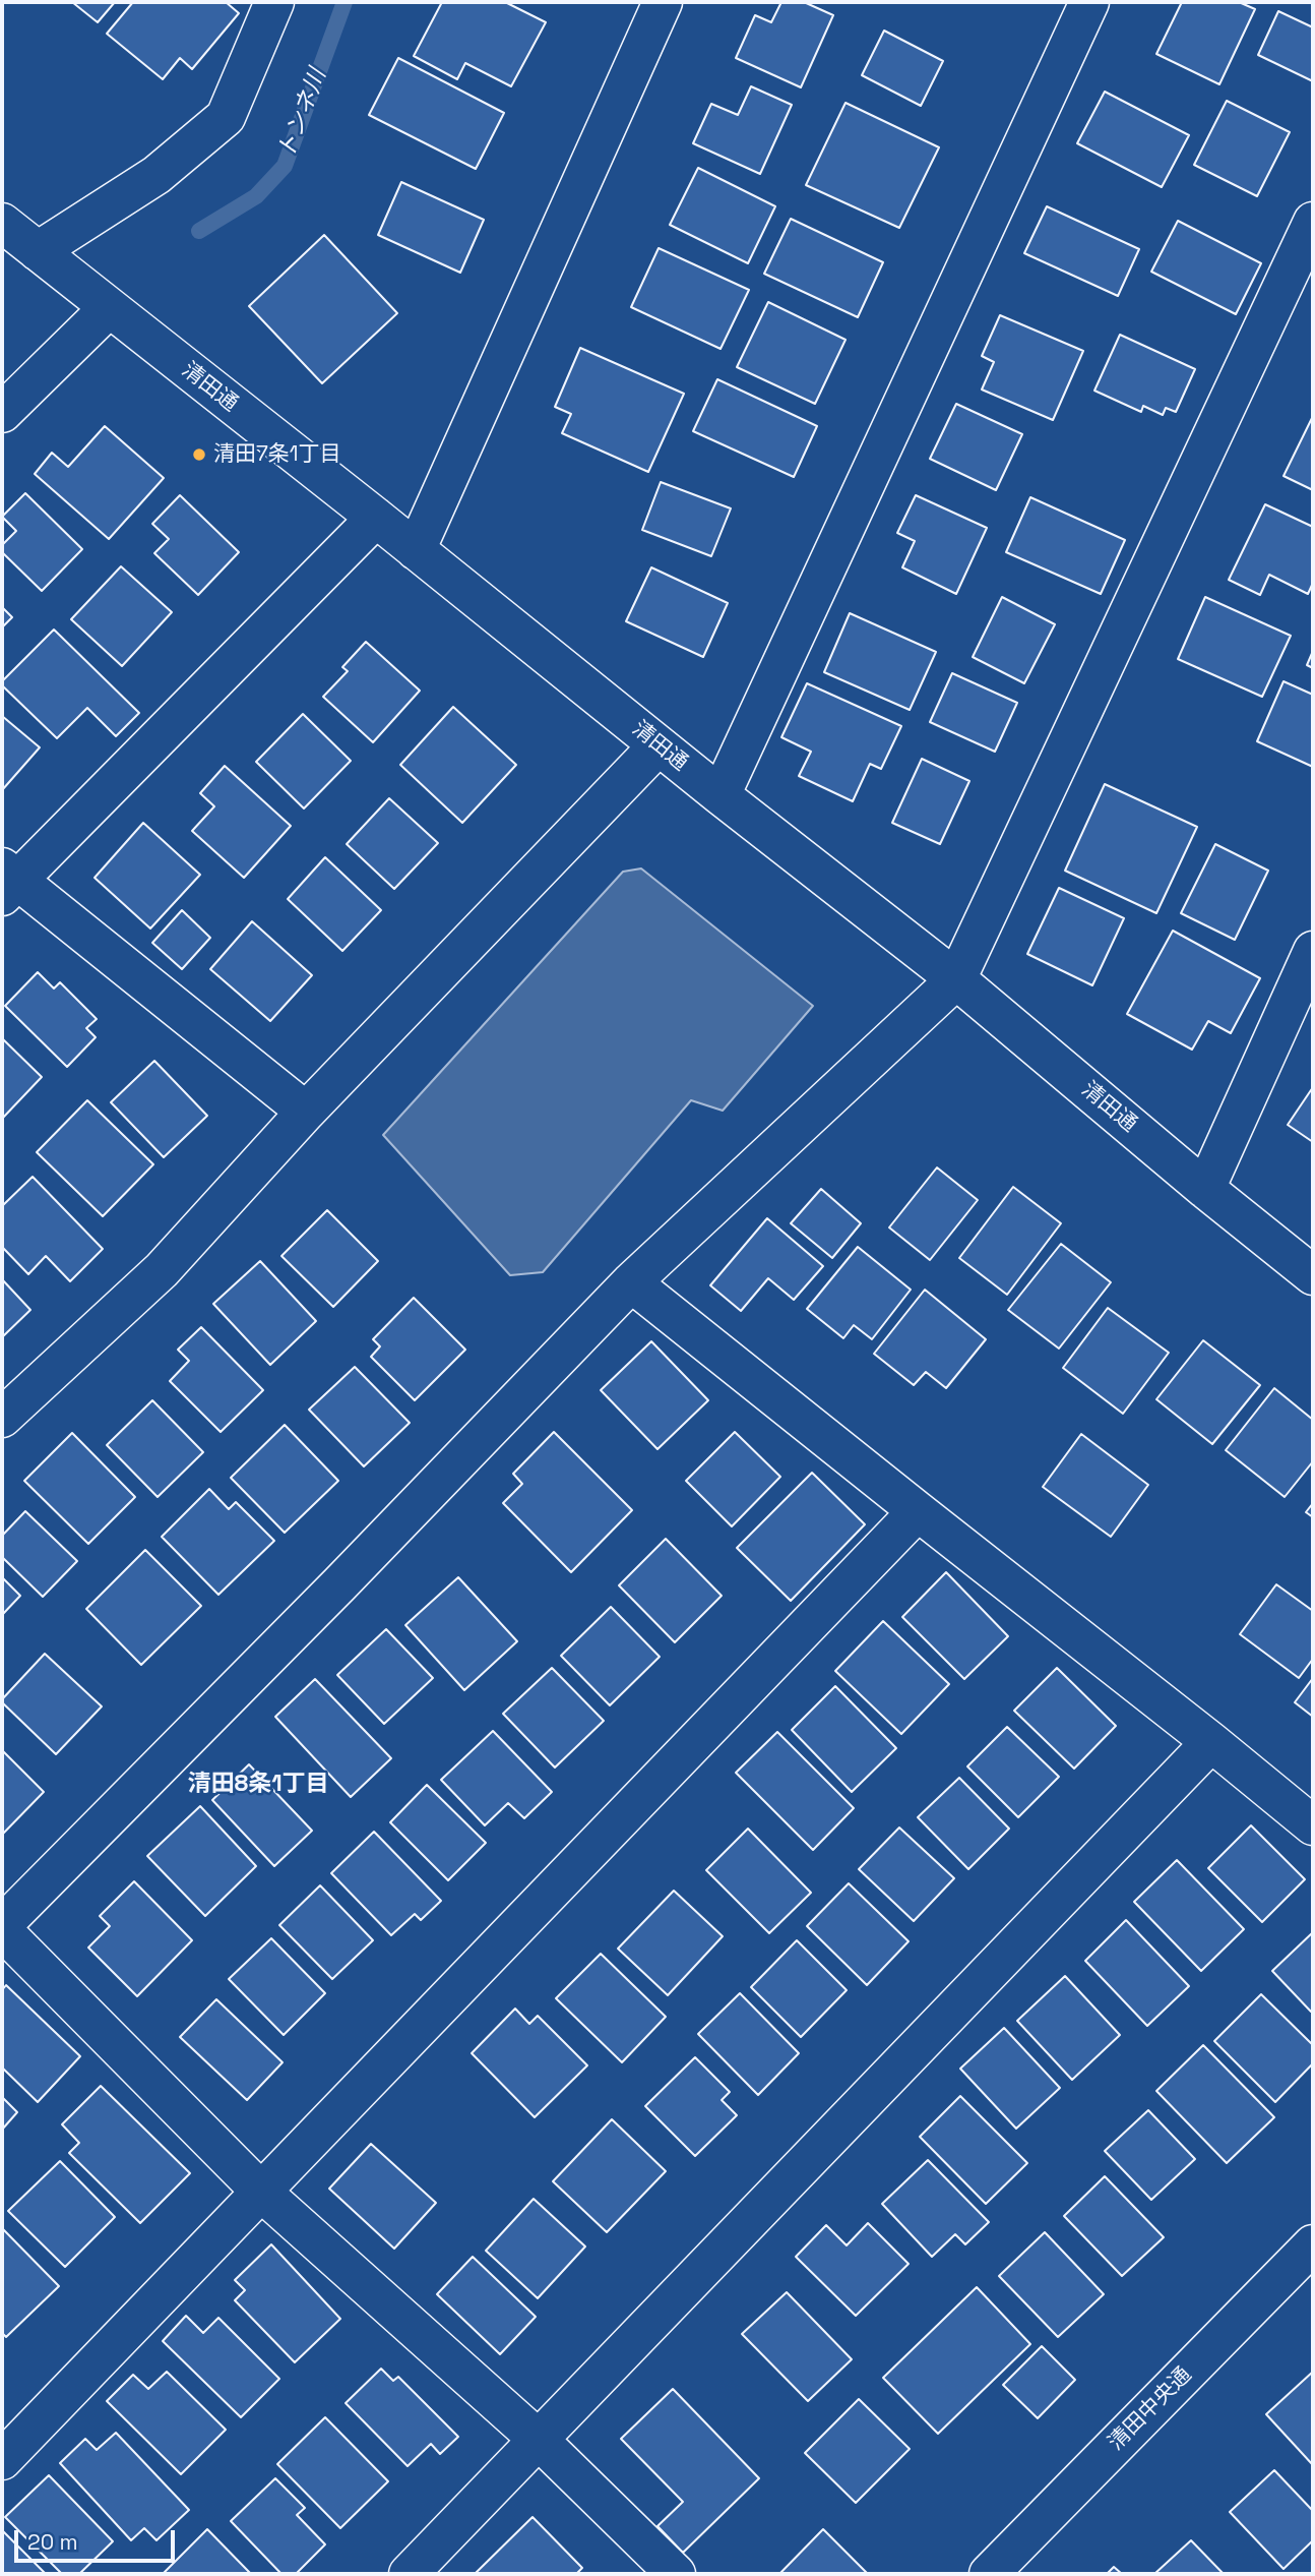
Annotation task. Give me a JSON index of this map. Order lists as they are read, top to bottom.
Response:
{
  "streets": {
    "street": ["清田通", "清田中央通"]
  },
  "districts": ["清田8条1丁目"],
  "water": ["トンネ川"],
  "places": ["清田7条1丁目"],
  "scale_bar": "20 m"
}
